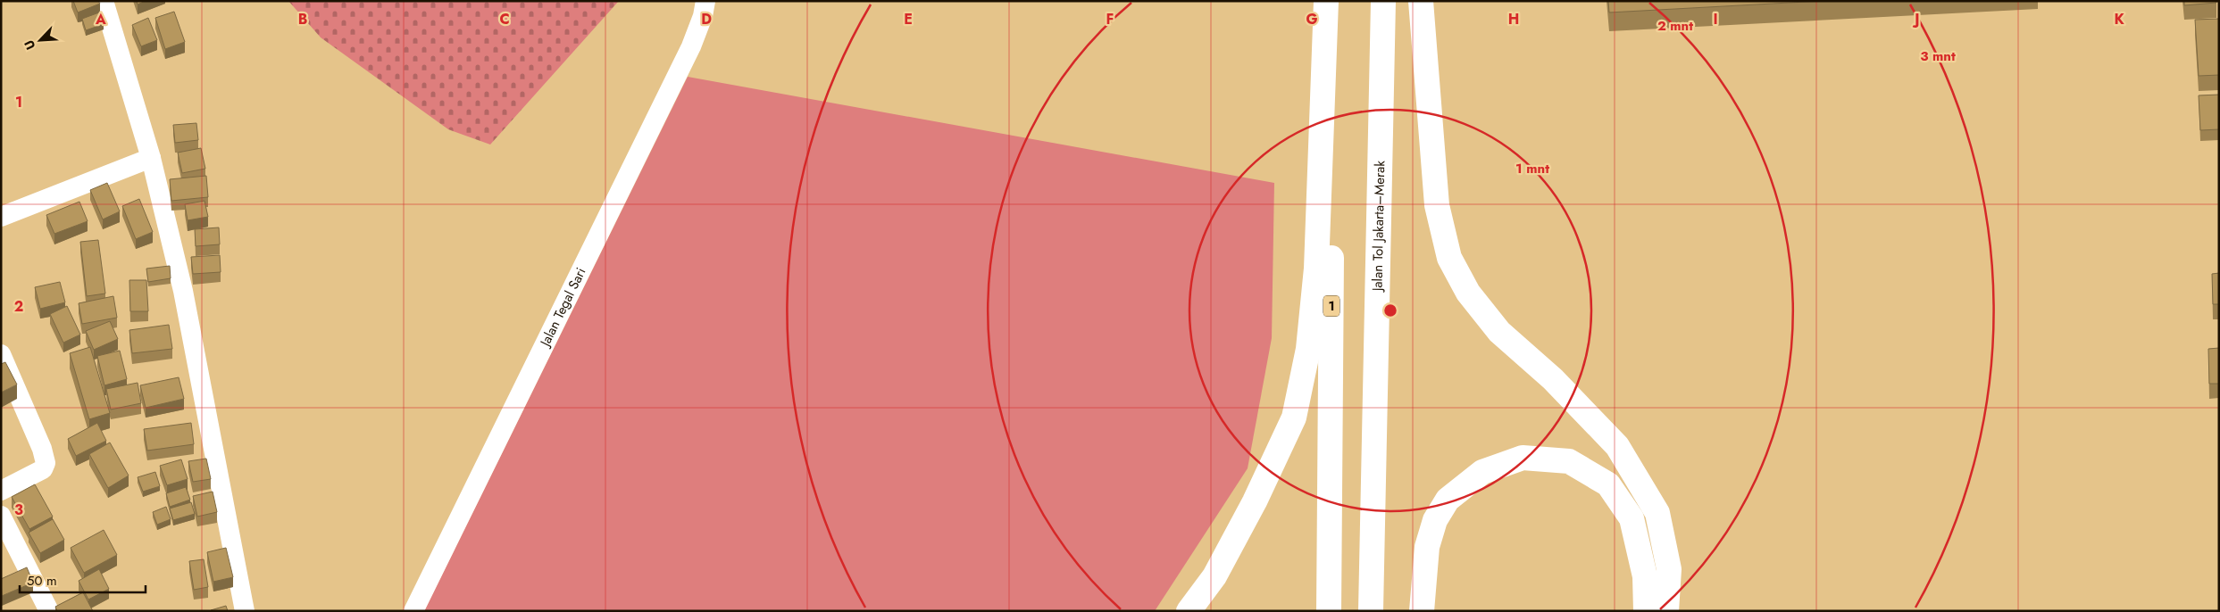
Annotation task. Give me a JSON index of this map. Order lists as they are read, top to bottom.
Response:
{
  "streets": {
    "highway": ["Jalan Tol Jakarta–Merak", "1"],
    "street": ["Jalan Tegal Sari"]
  },
  "scale_bar": "50 m",
  "north": "bottom left",
  "grid": {
    "columns": [
      "A",
      "B",
      "C",
      "D",
      "E",
      "F",
      "G",
      "H",
      "I",
      "J",
      "K"
    ],
    "rows": ["1", "2", "3"]
  },
  "rings": ["2 mnt", "3 mnt", "1 mnt"]
}
